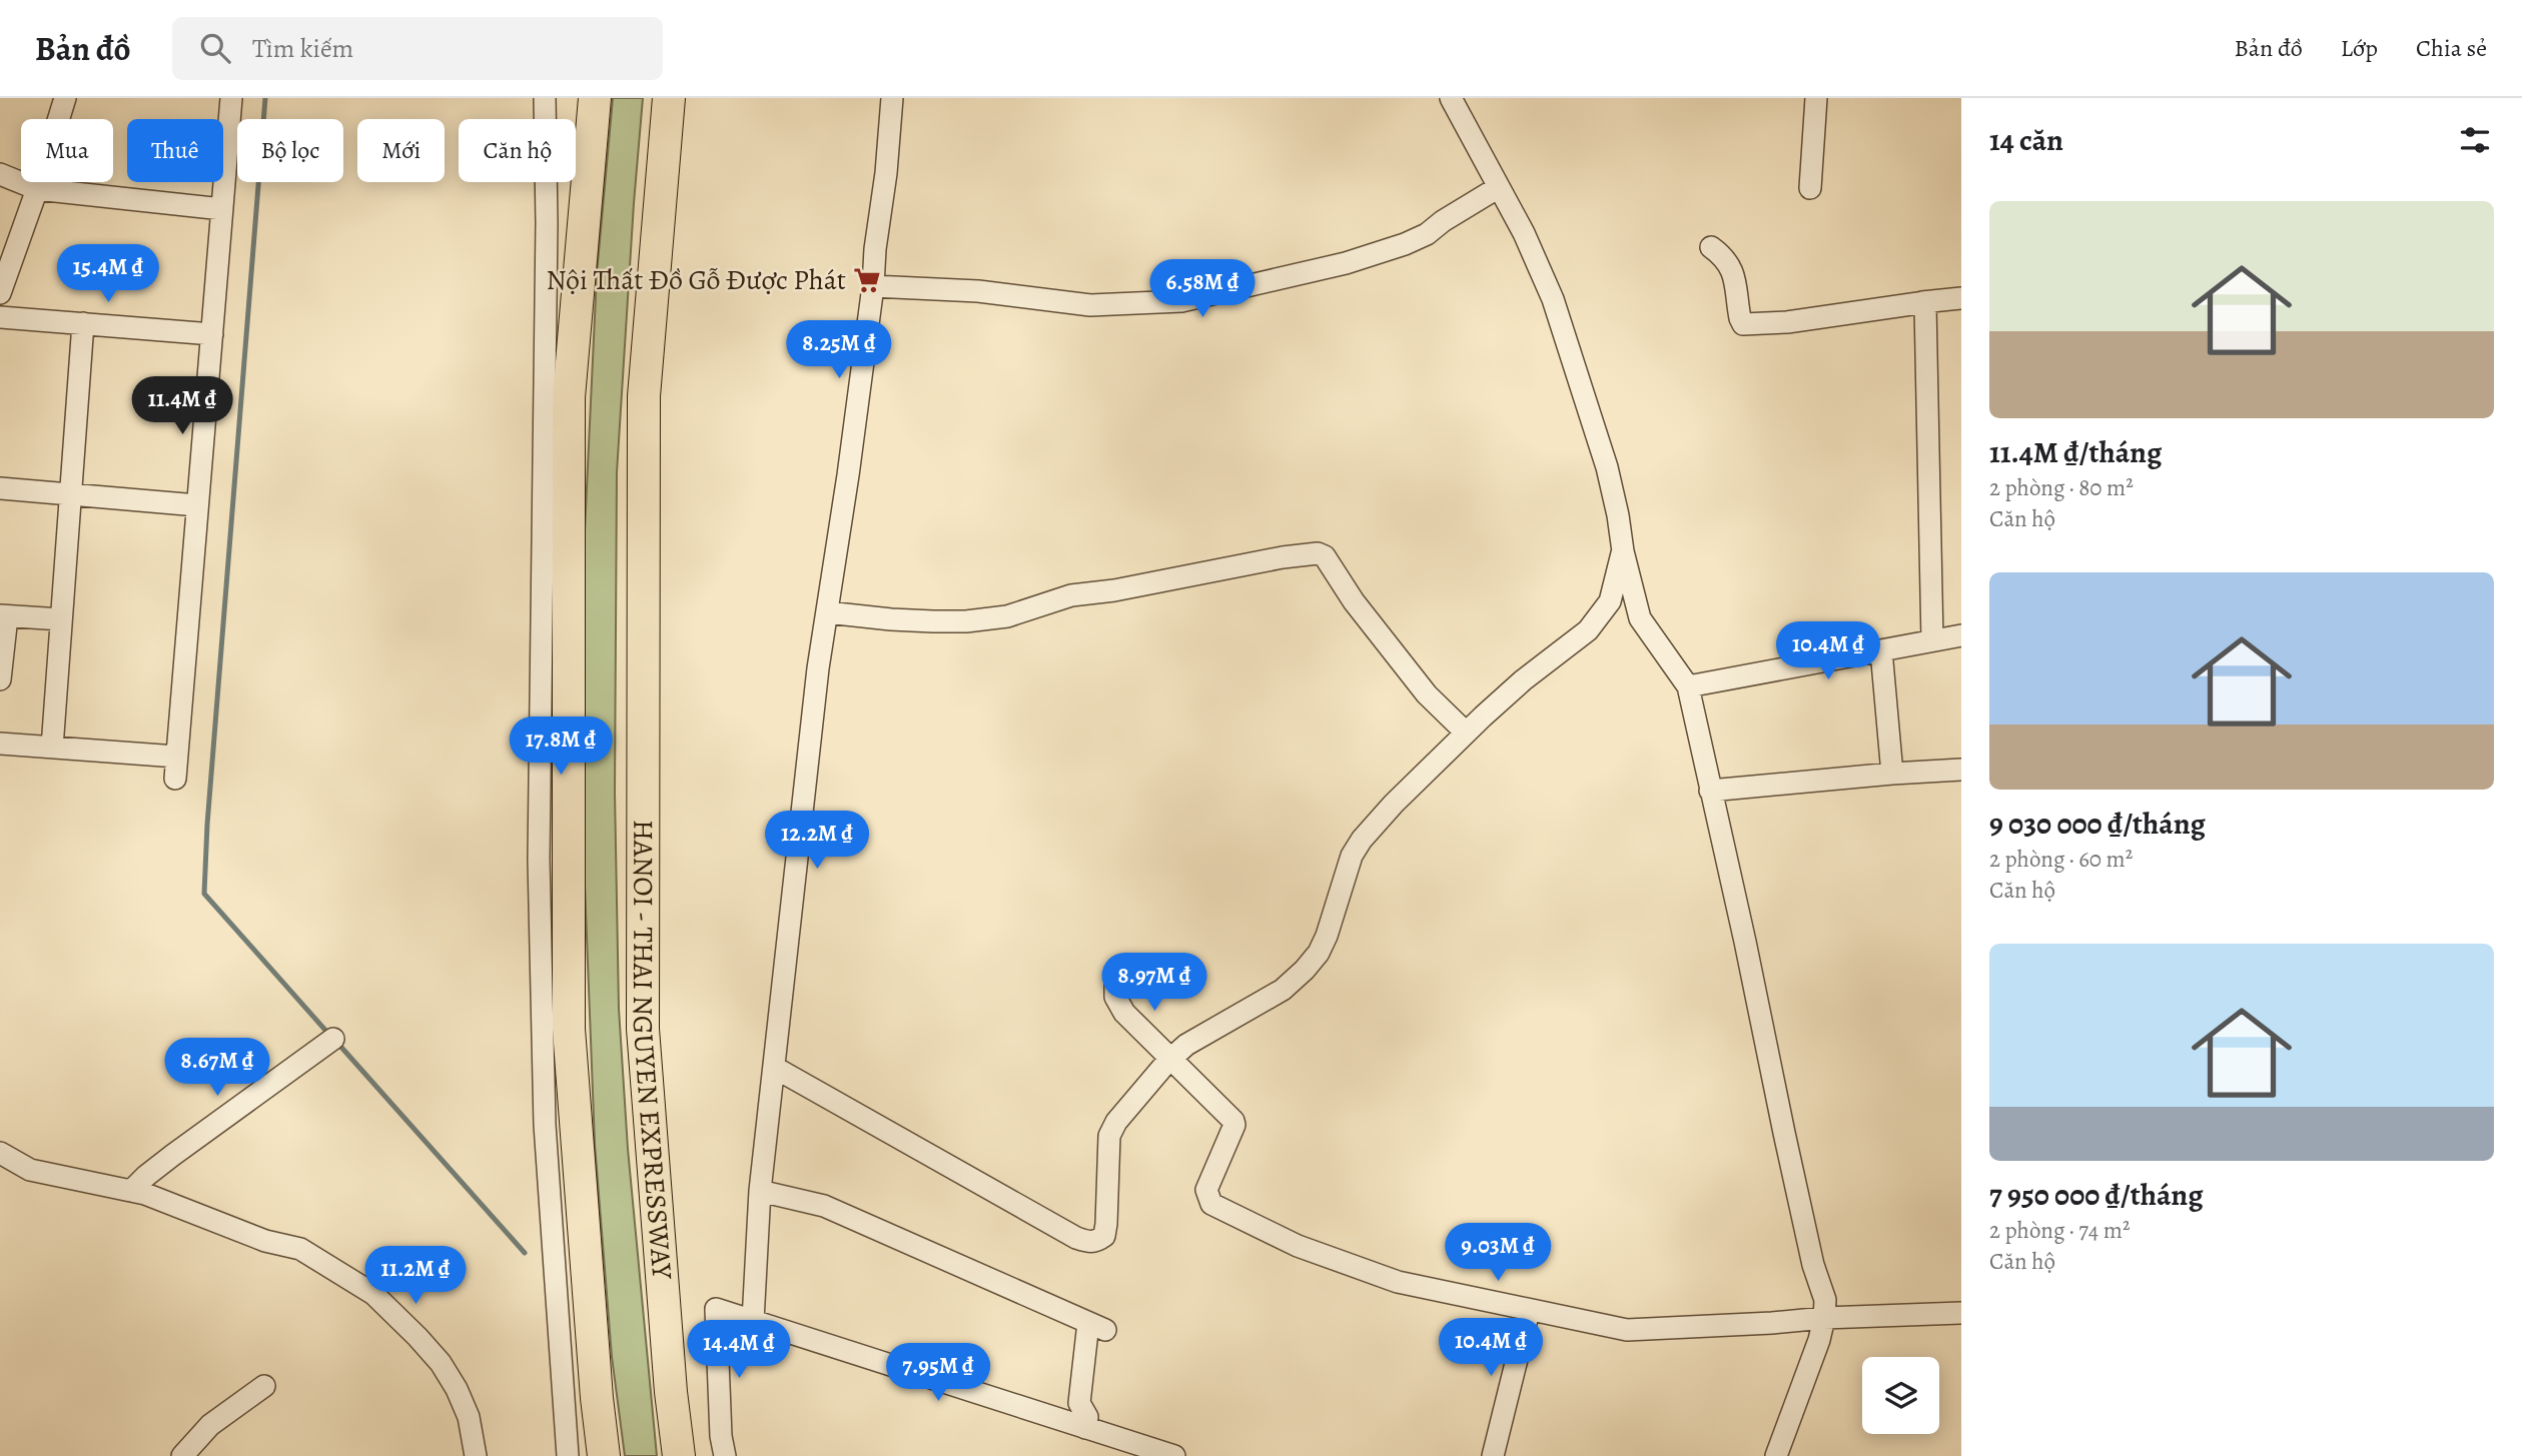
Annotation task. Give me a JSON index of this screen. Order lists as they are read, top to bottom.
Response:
{
  "streets": {
    "highway": ["HANOI - THAI NGUYEN EXPRESSWAY"]
  },
  "places": {
    "supermarket": ["Nội Thất Đồ Gỗ Được Phát"]
  },
  "page": {
    "header": "Bản đồ",
    "search": "Tìm kiếm",
    "nav": ["Bản đồ", "Lớp", "Chia sẻ"],
    "heading": "14 căn",
    "chip": [
      "Mua",
      "Thuê",
      "Bộ lọc",
      "Mới",
      "Căn hộ"
    ],
    "list": [
      {
        "name": "11.4M ₫/tháng",
        "note": "2 phòng · 80 m² · Căn hộ"
      },
      {
        "name": "9 030 000 ₫/tháng",
        "note": "2 phòng · 60 m² · Căn hộ"
      },
      {
        "name": "7 950 000 ₫/tháng",
        "note": "2 phòng · 74 m² · Căn hộ"
      }
    ],
    "price": [
      "15.4M ₫",
      "6.58M ₫",
      "8.25M ₫",
      "11.4M ₫",
      "10.4M ₫",
      "17.8M ₫",
      "12.2M ₫",
      "8.97M ₫",
      "8.67M ₫",
      "9.03M ₫",
      "11.2M ₫",
      "10.4M ₫",
      "14.4M ₫",
      "7.95M ₫"
    ]
  }
}
